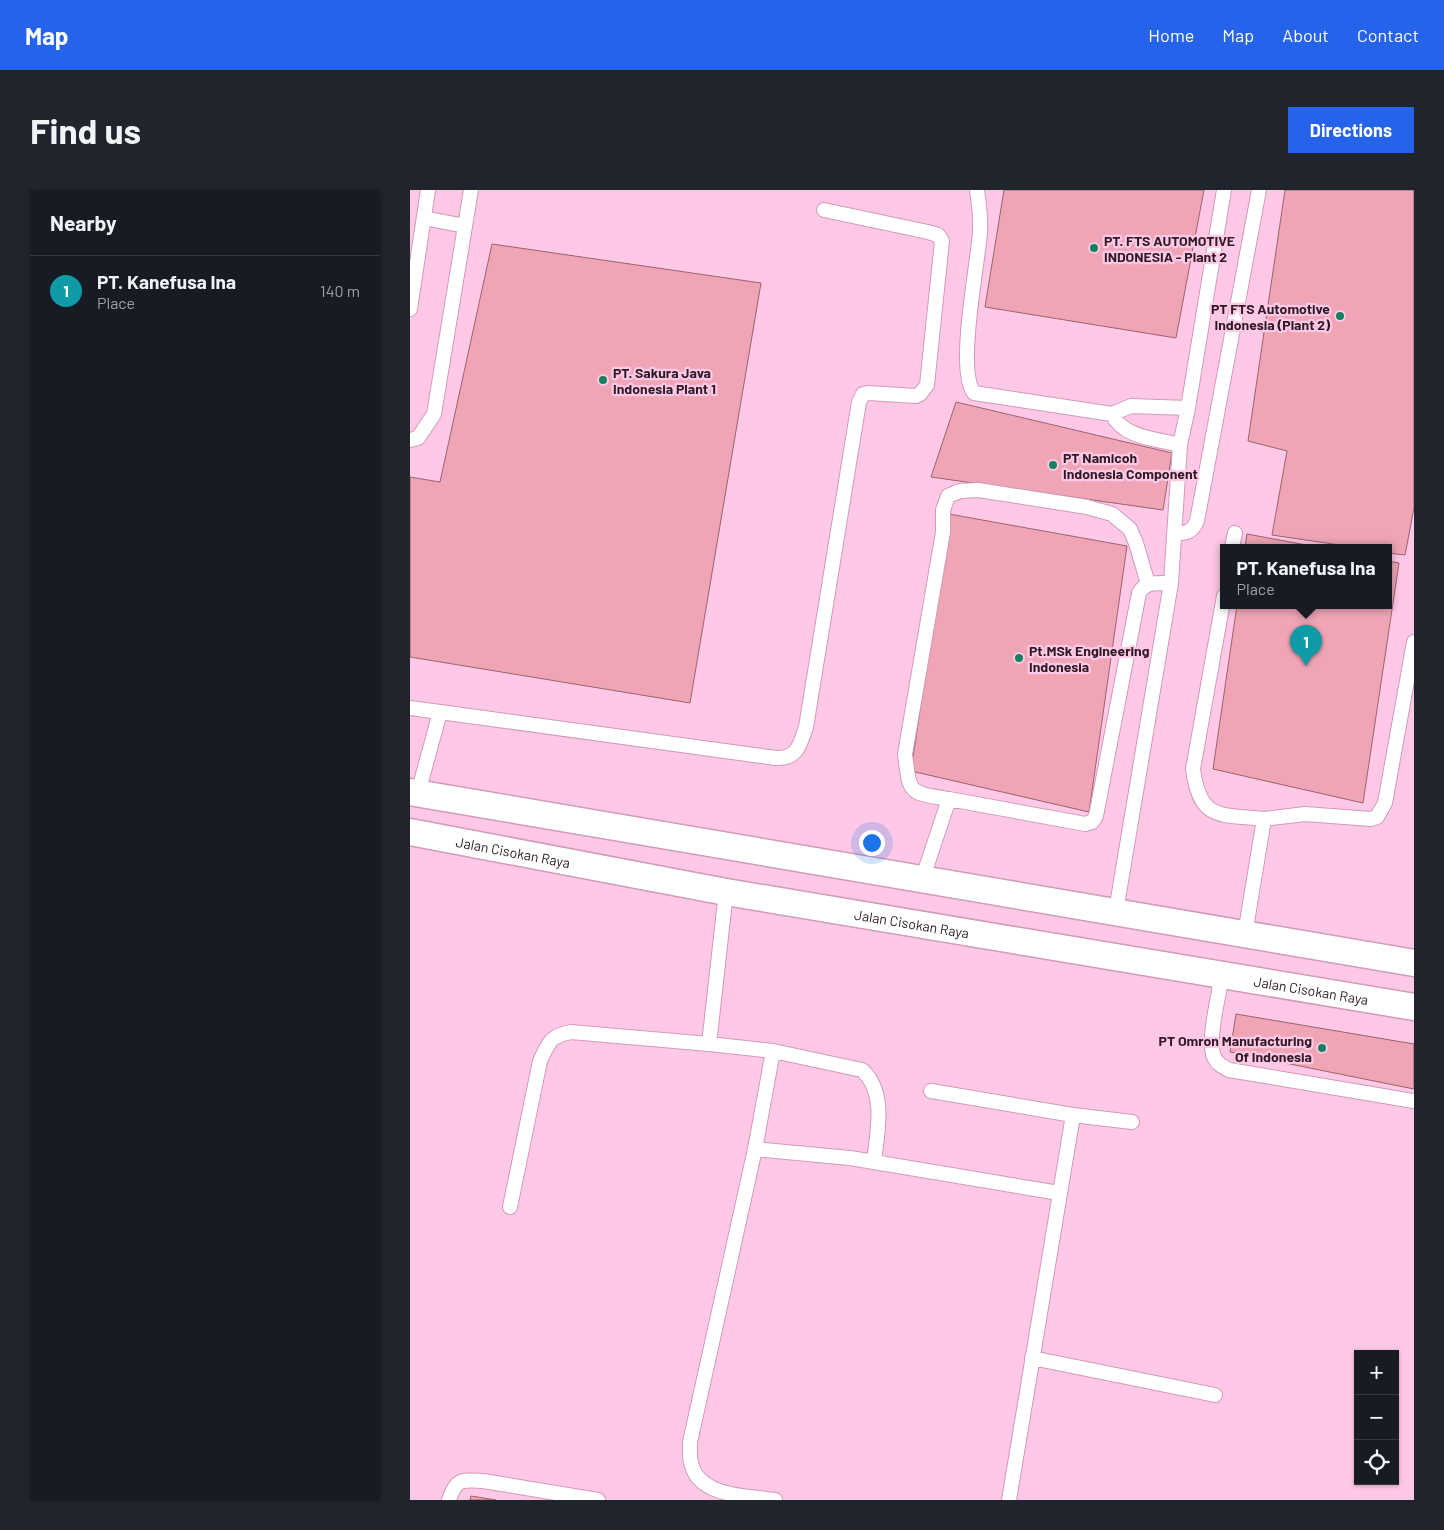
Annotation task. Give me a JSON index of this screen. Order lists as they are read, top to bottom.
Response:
{
  "streets": {
    "street": ["Jalan Cisokan Raya"]
  },
  "places": [
    "PT. FTS AUTOMOTIVE INDONESIA - Plant 2",
    "PT FTS Automotive Indonesia (Plant 2)",
    "PT. Sakura Java Indonesia Plant 1",
    "PT Namicoh Indonesia Component",
    "Pt.MSk Engineering Indonesia",
    "PT Omron Manufacturing Of Indonesia"
  ],
  "page": {
    "header": "Map",
    "nav": [
      "Home",
      "Map",
      "About",
      "Contact"
    ],
    "buttons": "Directions",
    "title": "Find us",
    "heading": "Nearby",
    "list": [
      {
        "mark": "1",
        "name": "PT. Kanefusa Ina",
        "note": "Place",
        "value": "140 m"
      }
    ],
    "popup": ["PT. Kanefusa Ina", "Place"],
    "pins": "1",
    "map_buttons": ["+", "−"]
  }
}
